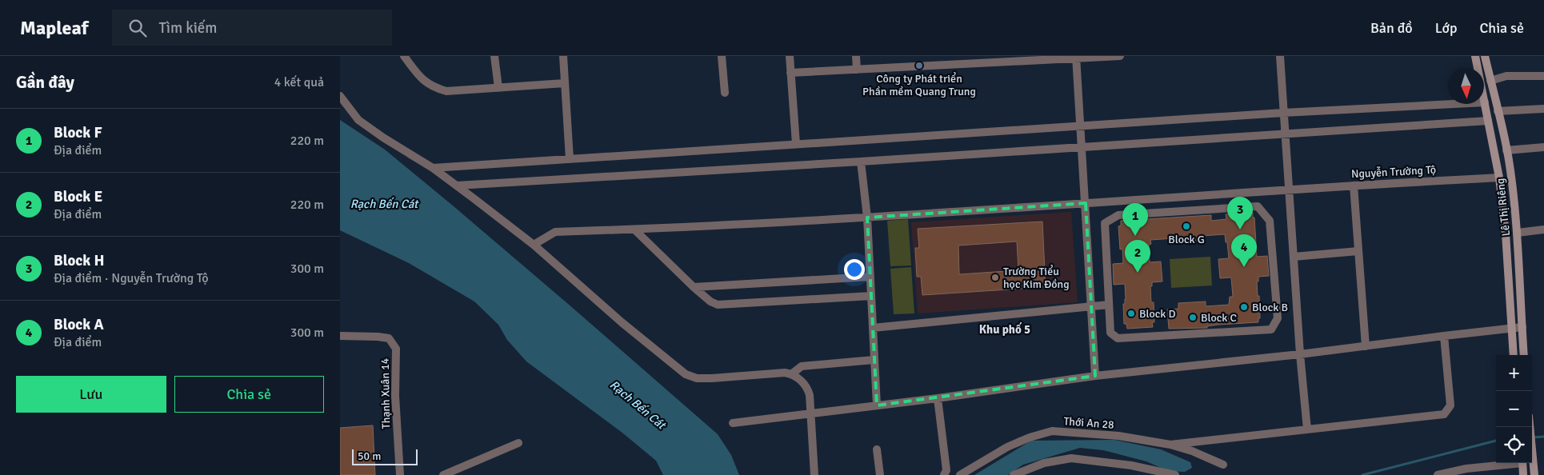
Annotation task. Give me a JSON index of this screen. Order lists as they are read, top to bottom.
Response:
{
  "streets": {
    "street": [
      "Nguyễn Trường Tộ",
      "Lê Thị Riêng",
      "Thạnh Xuân 14",
      "Thới An 28"
    ]
  },
  "crossings": [
    ["Nguyễn Trường Tộ", "Lê Thị Riêng"]
  ],
  "districts": ["Khu phố 5"],
  "water": ["Rạch Bến Cát"],
  "places": [
    "Công ty Phát triển Phần mềm Quang Trung",
    "Block G",
    "Trường Tiểu học Kim Đồng",
    "Block B",
    "Block D",
    "Block C"
  ],
  "scale_bar": "50 m",
  "north": "bottom",
  "page": {
    "header": "Mapleaf",
    "search": "Tìm kiếm",
    "nav": ["Bản đồ", "Lớp", "Chia sẻ"],
    "heading": ["Gần đây", "4 kết quả"],
    "list": [
      {
        "mark": "1",
        "name": "Block F",
        "note": "Địa điểm",
        "value": "220 m"
      },
      {
        "mark": "2",
        "name": "Block E",
        "note": "Địa điểm",
        "value": "220 m"
      },
      {
        "mark": "3",
        "name": "Block H",
        "note": "Địa điểm · Nguyễn Trường Tộ",
        "value": "300 m"
      },
      {
        "mark": "4",
        "name": "Block A",
        "note": "Địa điểm",
        "value": "300 m"
      }
    ],
    "pins": [
      "3",
      "1",
      "4",
      "2"
    ],
    "map_buttons": ["+", "−"],
    "buttons": ["Lưu", "Chia sẻ"],
    "scale": "50 m"
  }
}
